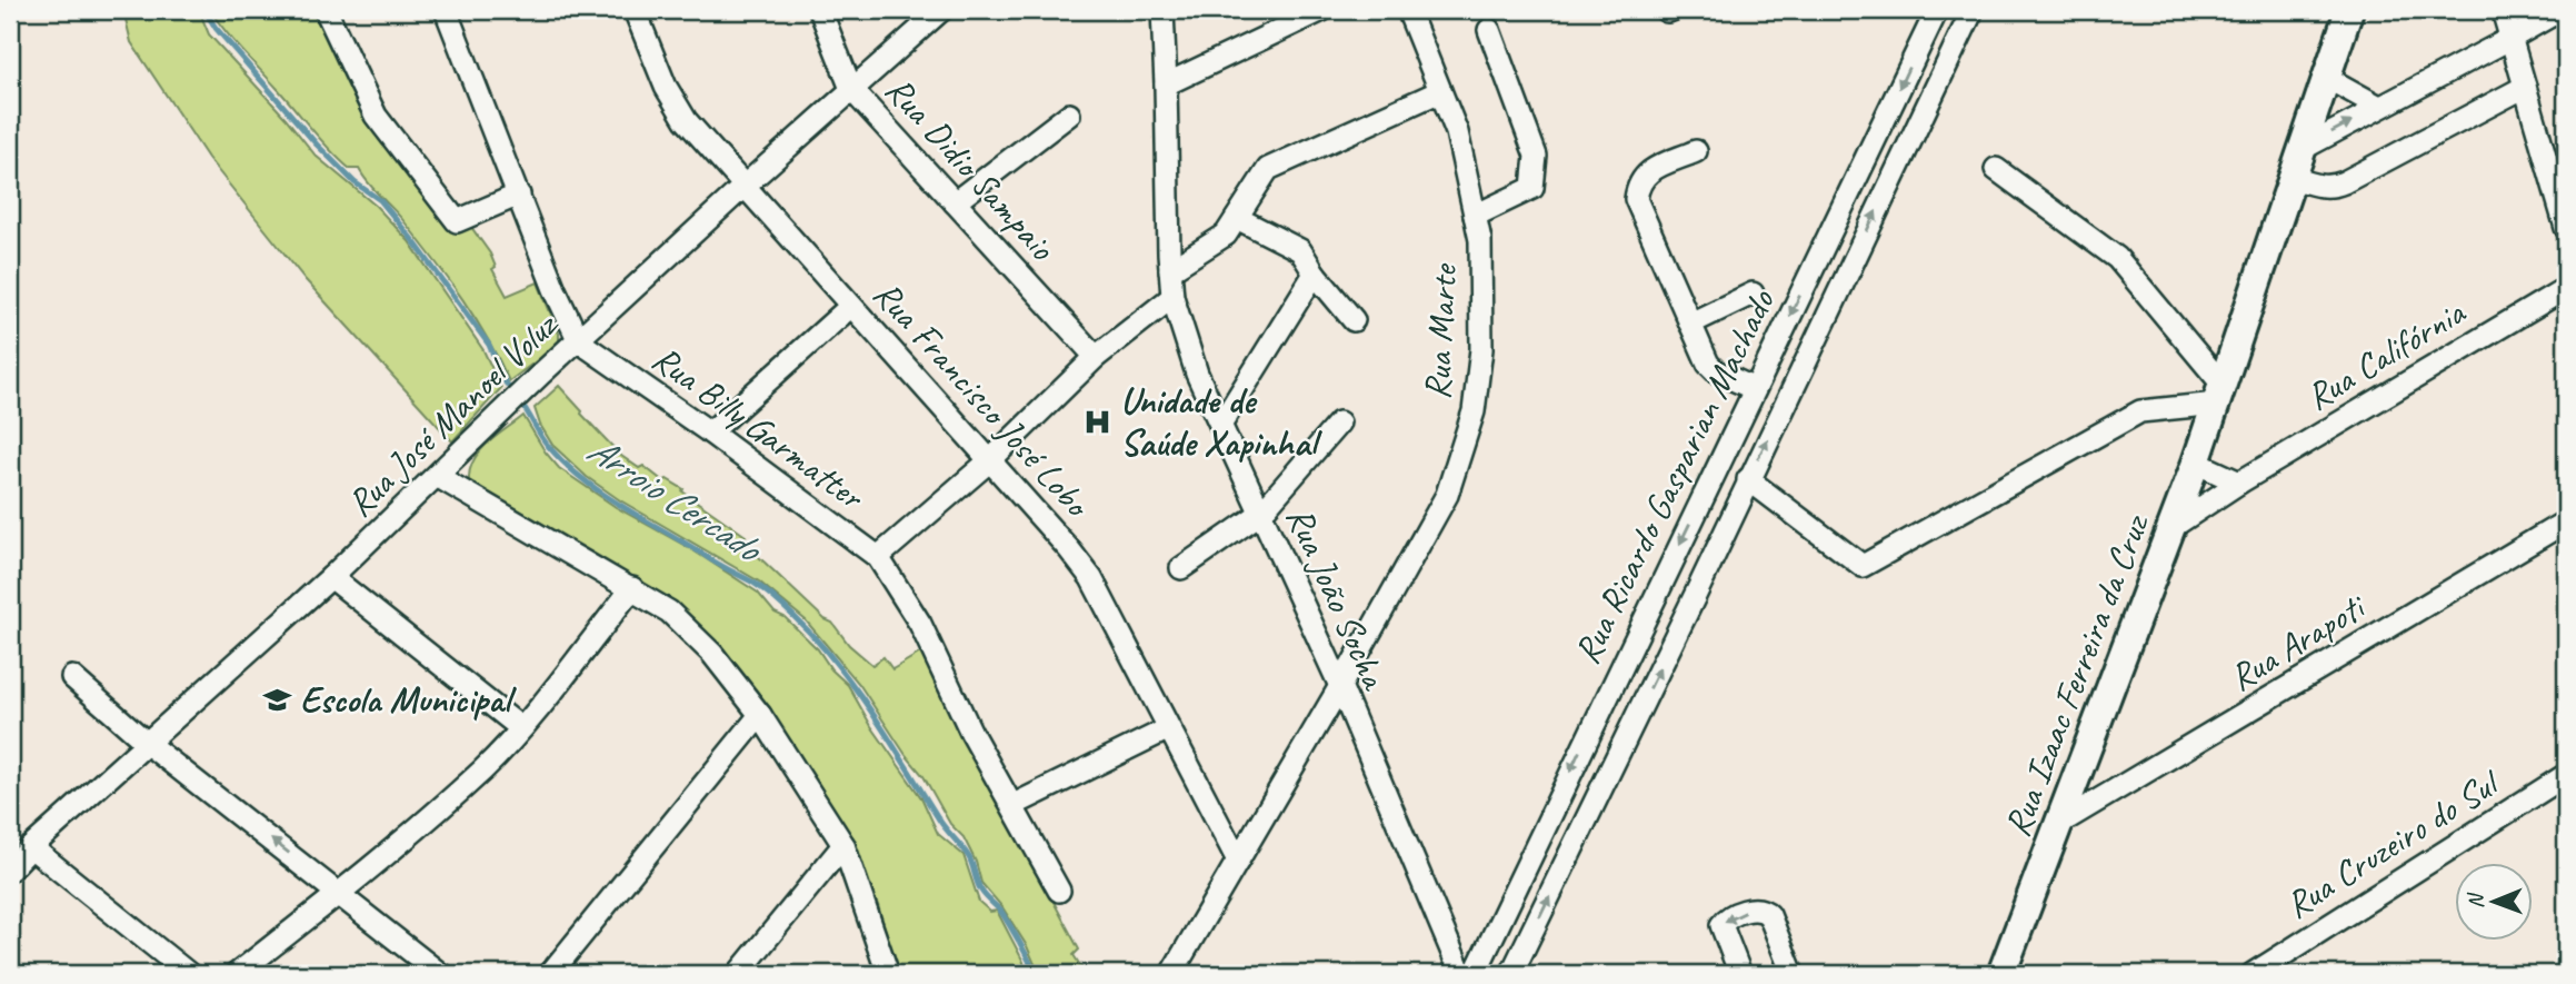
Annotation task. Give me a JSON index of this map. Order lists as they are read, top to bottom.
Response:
{
  "streets": {
    "main road": ["Rua Izaac Ferreira da Cruz"],
    "street": [
      "Rua Didio Sampaio",
      "Rua Marte",
      "Rua Califórnia",
      "Rua Francisco José Lobo",
      "Rua José Manoel Voluz",
      "Rua Billy Garmatter",
      "Rua Ricardo Gasparian Machado",
      "Rua João Socha",
      "Rua Arapoti",
      "Rua Cruzeiro do Sul"
    ]
  },
  "crossings": [
    ["Rua Didio Sampaio", "Rua José Manoel Voluz"],
    ["Rua Marte", "Rua Francisco José Lobo"],
    ["Rua Marte", "Rua João Socha"],
    ["Rua Califórnia", "Rua Izaac Ferreira da Cruz"],
    ["Rua Francisco José Lobo", "Rua José Manoel Voluz"],
    ["Rua José Manoel Voluz", "Rua Billy Garmatter"],
    ["Rua Arapoti", "Rua Izaac Ferreira da Cruz"]
  ],
  "water": ["Arroio Cercado"],
  "places": {
    "hospital": ["Unidade de Saúde Xapinhal"],
    "school or university": ["Escola Municipal"]
  },
  "north": "left"
}
